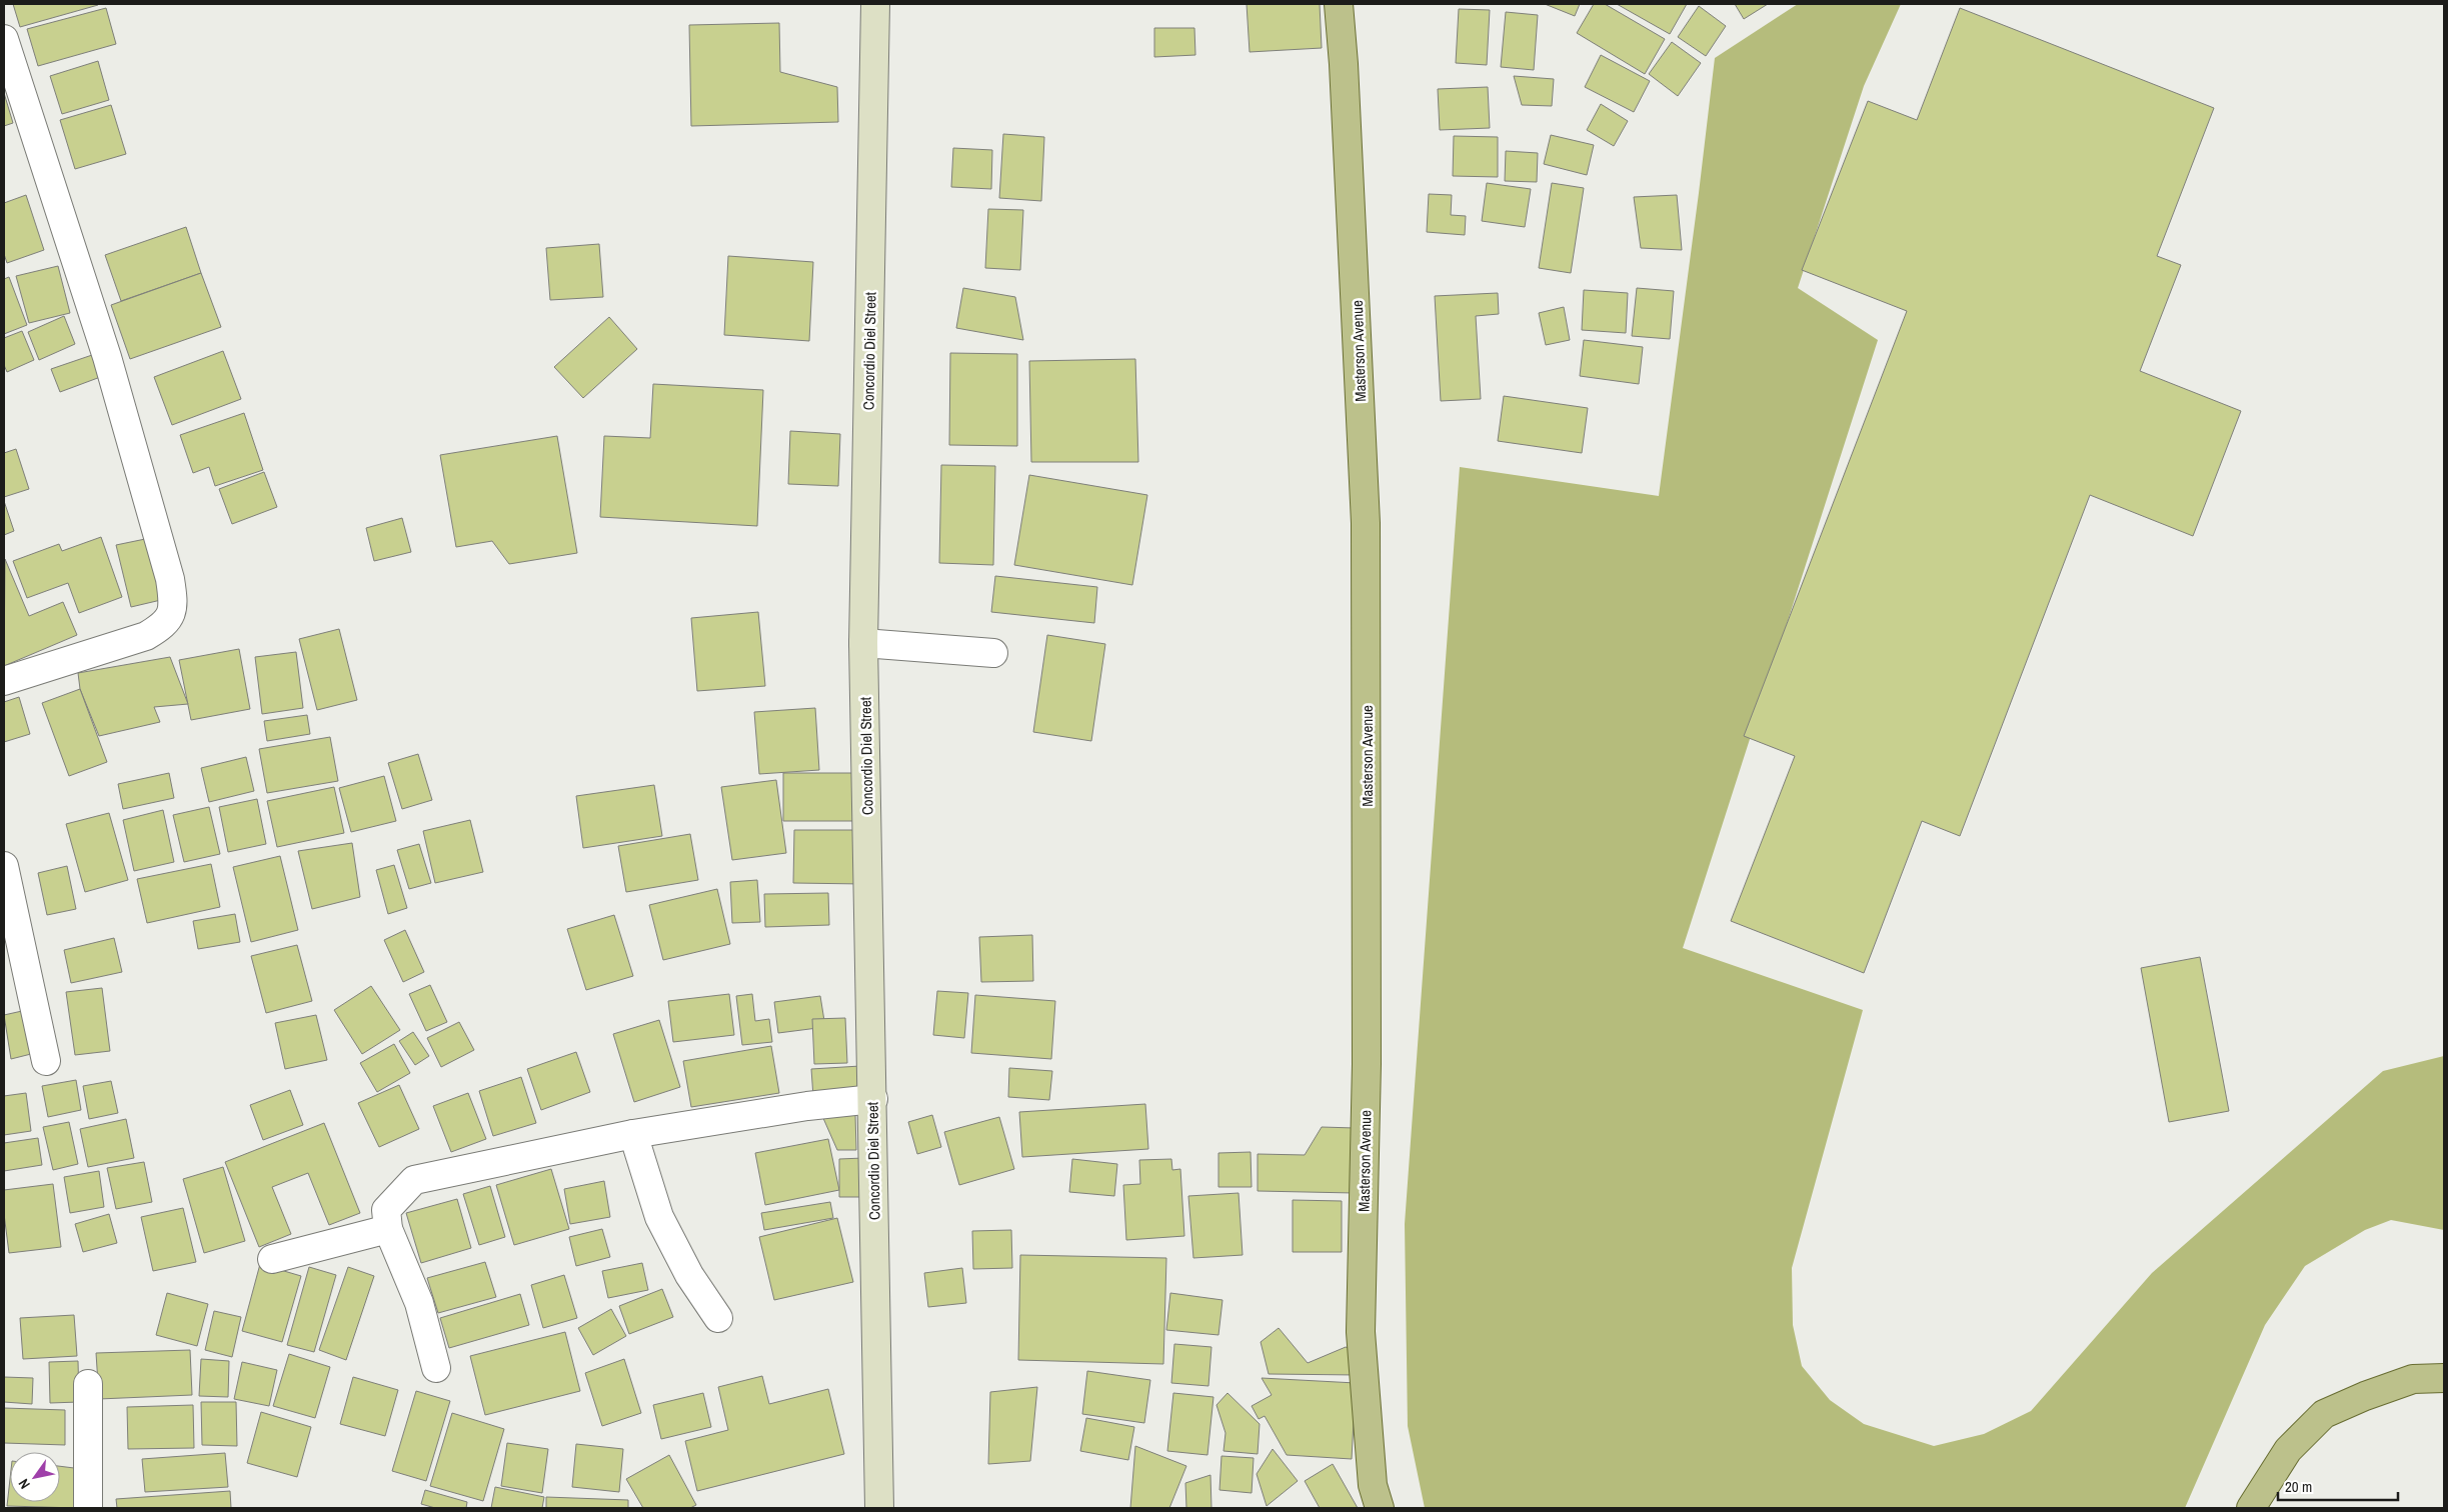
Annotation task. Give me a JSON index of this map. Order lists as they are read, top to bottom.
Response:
{
  "streets": {
    "main road": ["Concordio Diel Street", "Masterson Avenue"]
  },
  "scale_bar": "20 m",
  "north": "bottom left"
}
